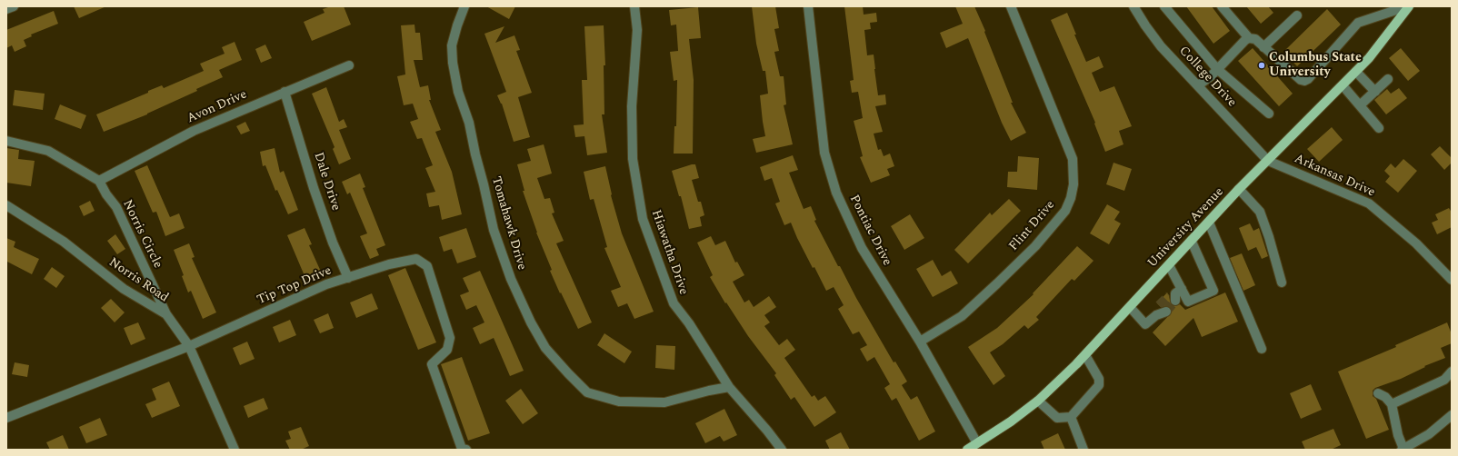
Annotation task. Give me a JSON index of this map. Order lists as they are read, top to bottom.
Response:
{
  "streets": {
    "main road": ["University Avenue"],
    "street": [
      "College Drive",
      "Avon Drive",
      "Arkansas Drive",
      "Dale Drive",
      "Tomahawk Drive",
      "Flint Drive",
      "Pontiac Drive",
      "Norris Circle",
      "Hiawatha Drive",
      "Norris Road",
      "Tip Top Drive"
    ]
  },
  "crossings": [
    ["College Drive", "Arkansas Drive"],
    ["College Drive", "University Avenue"],
    ["Avon Drive", "Dale Drive"],
    ["Avon Drive", "Norris Circle"],
    ["Arkansas Drive", "University Avenue"],
    ["Dale Drive", "Tip Top Drive"],
    ["Tomahawk Drive", "Hiawatha Drive"],
    ["Flint Drive", "Pontiac Drive"],
    ["University Avenue", "Pontiac Drive"],
    ["Norris Circle", "Norris Road"],
    ["Norris Road", "Tip Top Drive"]
  ],
  "places": ["Columbus State University"]
}
